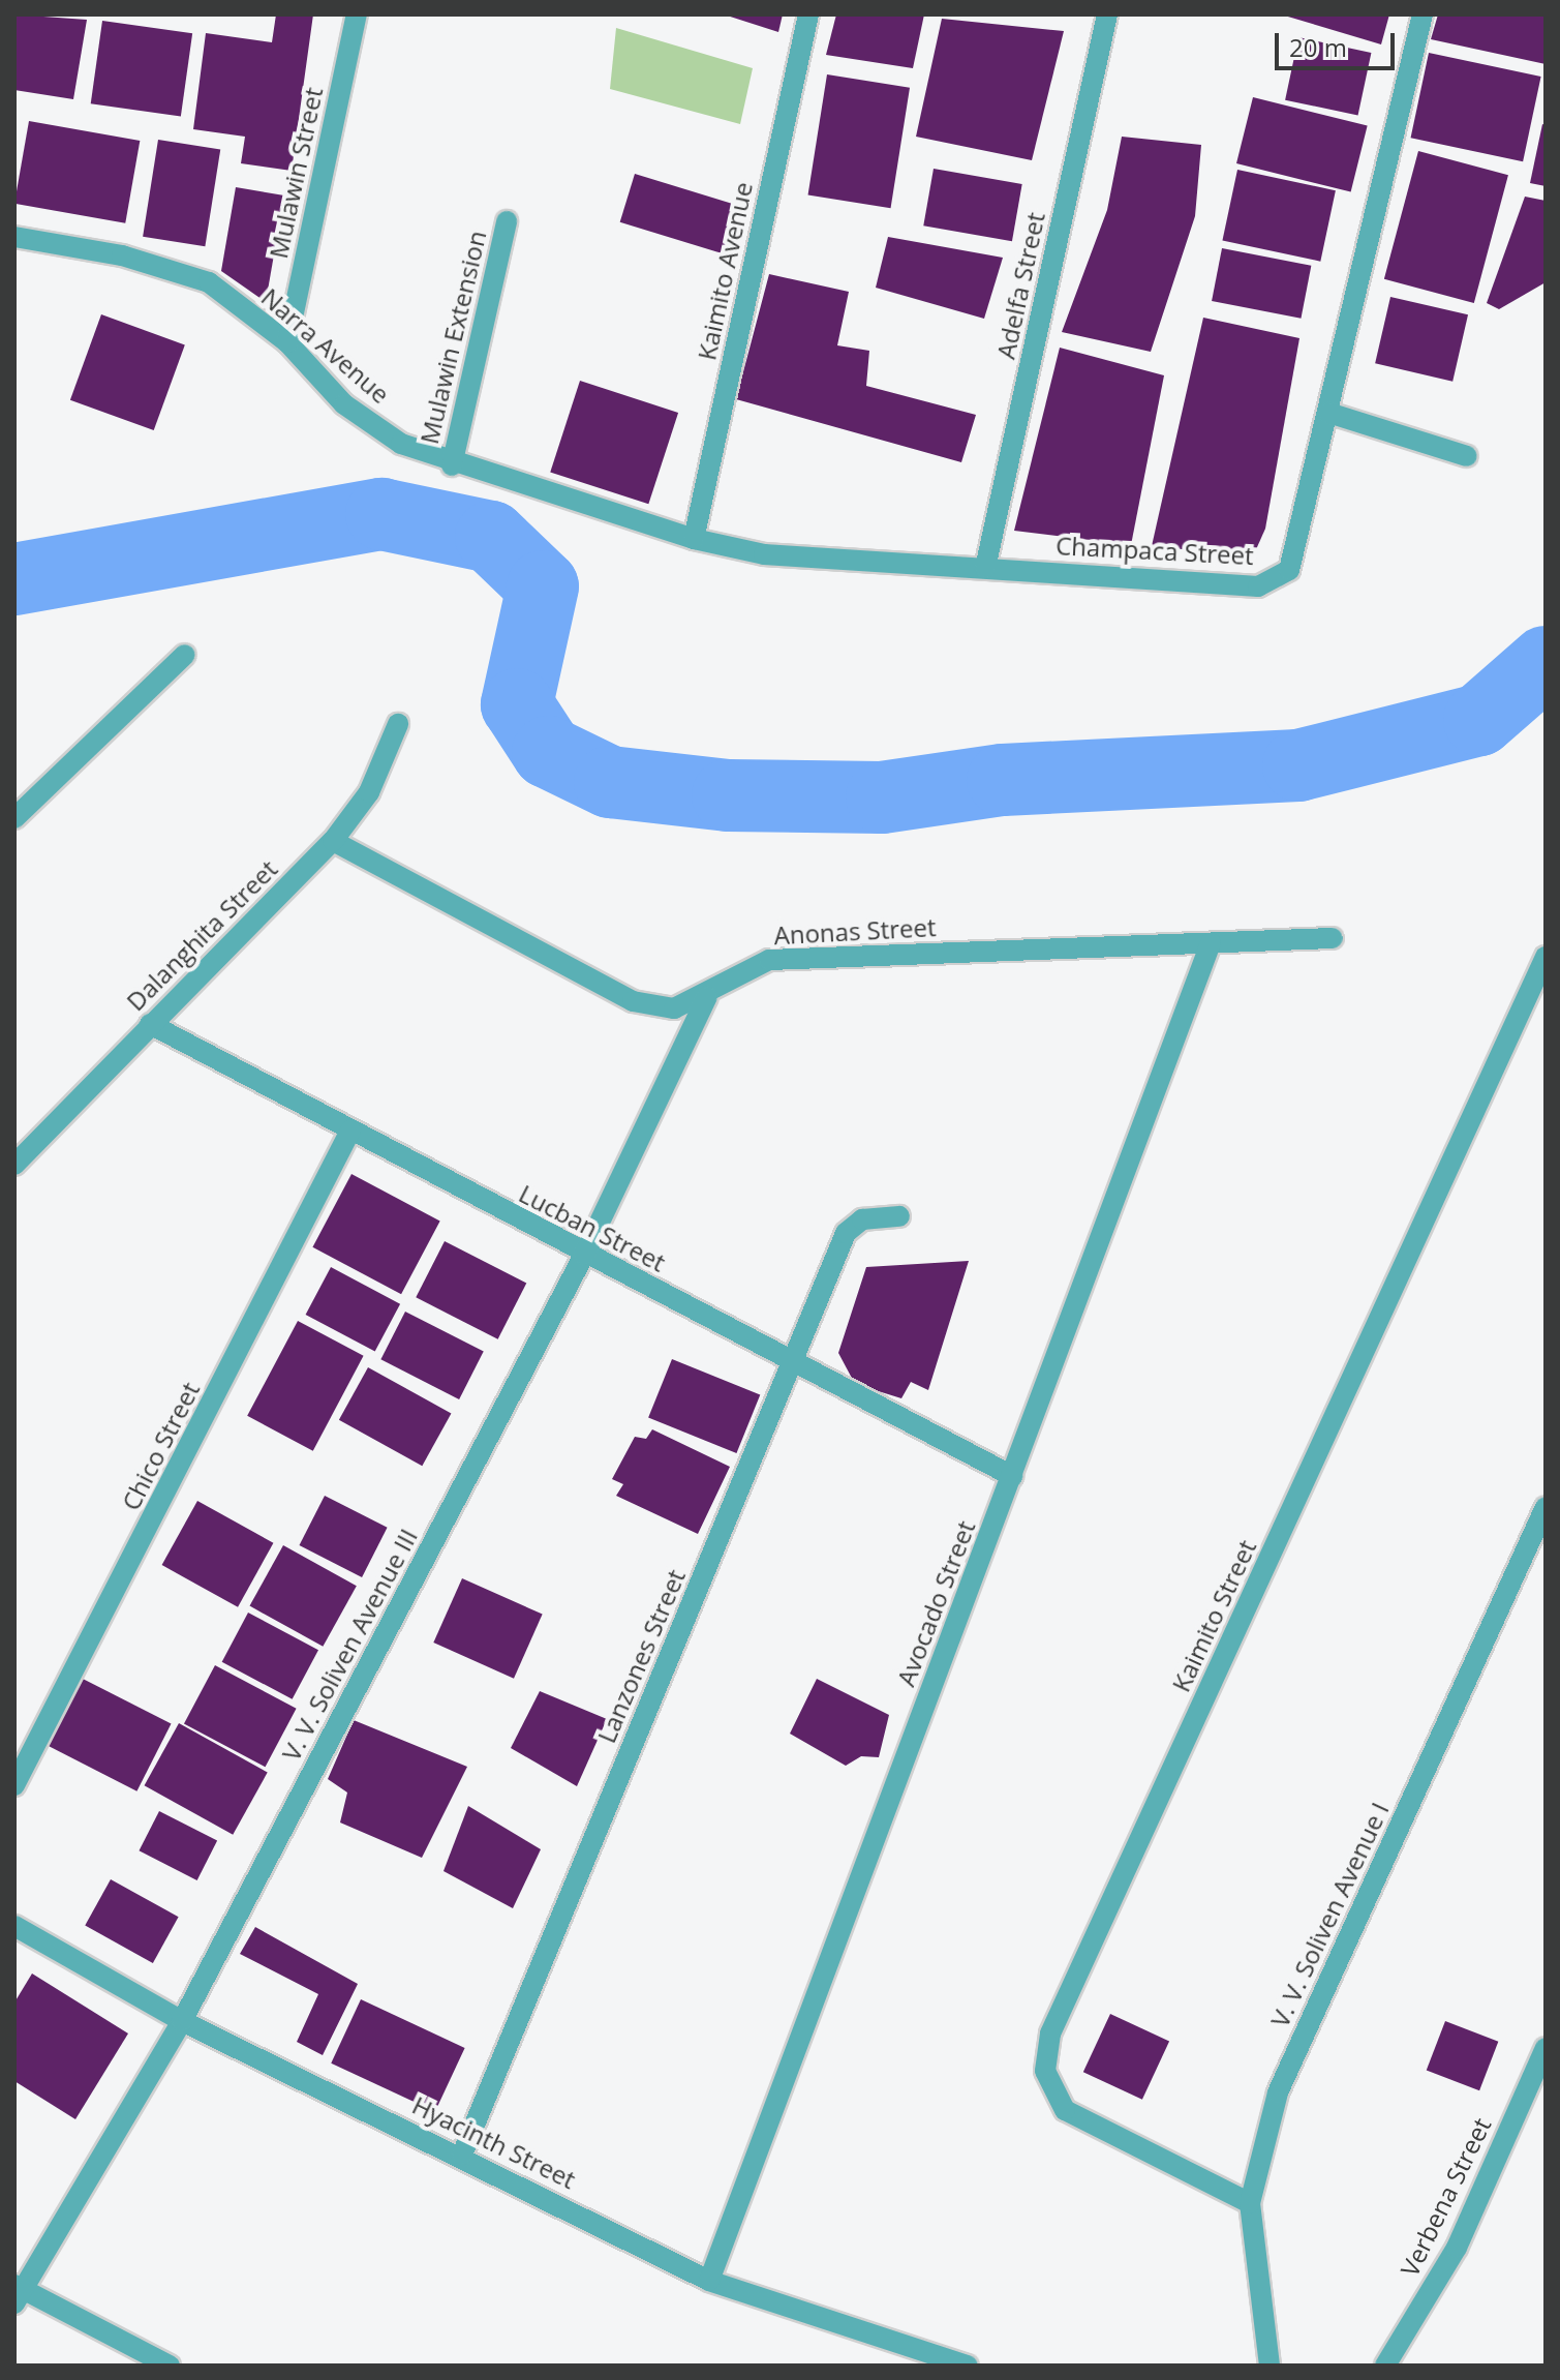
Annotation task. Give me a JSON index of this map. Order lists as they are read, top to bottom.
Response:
{
  "streets": {
    "street": [
      "Mulawin Street",
      "Kaimito Avenue",
      "Adelfa Street",
      "Mulawin Extension",
      "Narra Avenue",
      "Champaca Street",
      "Anonas Street",
      "Dalanghita Street",
      "Lucban Street",
      "Chico Street",
      "Avocado Street",
      "Kaimito Street",
      "V. V. Soliven Avenue III",
      "Lanzones Street",
      "V. V. Soliven Avenue I",
      "Hyacinth Street",
      "Verbena Street"
    ]
  },
  "crossings": [
    ["Mulawin Street", "Narra Avenue"],
    ["Kaimito Avenue", "Narra Avenue"],
    ["Kaimito Avenue", "Champaca Street"],
    ["Adelfa Street", "Champaca Street"],
    ["Mulawin Extension", "Narra Avenue"],
    ["Narra Avenue", "Champaca Street"],
    ["Anonas Street", "Dalanghita Street"],
    ["Anonas Street", "Avocado Street"],
    ["Anonas Street", "V. V. Soliven Avenue III"],
    ["Dalanghita Street", "Lucban Street"],
    ["Lucban Street", "Chico Street"],
    ["Lucban Street", "Avocado Street"],
    ["Lucban Street", "V. V. Soliven Avenue III"],
    ["Lucban Street", "Lanzones Street"],
    ["Avocado Street", "Hyacinth Street"],
    ["Kaimito Street", "V. V. Soliven Avenue I"],
    ["V. V. Soliven Avenue III", "Hyacinth Street"],
    ["Lanzones Street", "Hyacinth Street"]
  ],
  "scale_bar": "20 m"
}
